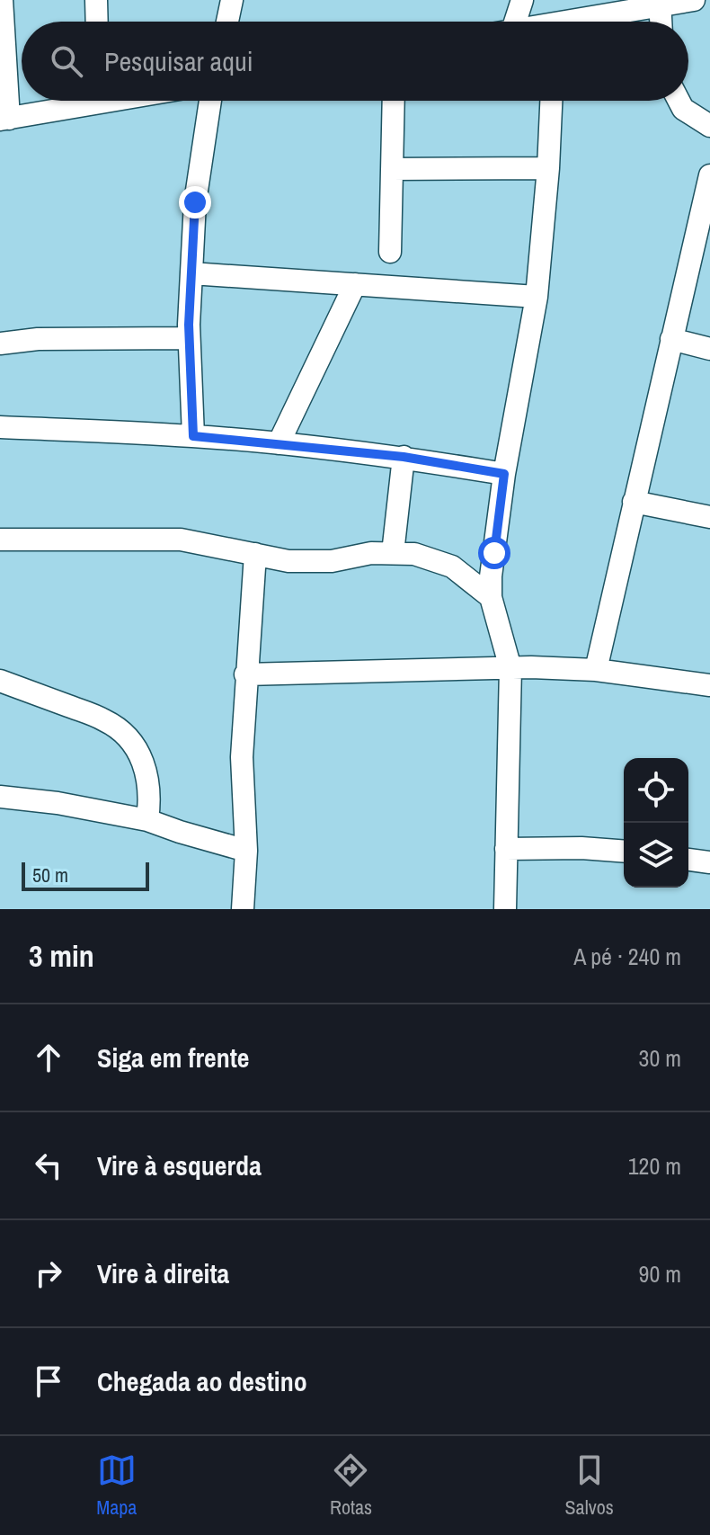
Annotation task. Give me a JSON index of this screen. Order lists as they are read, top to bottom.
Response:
{
  "scale_bar": "50 m",
  "page": {
    "search": "Pesquisar aqui",
    "scale": "50 m",
    "heading": ["3 min", "A pé · 240 m"],
    "list": [
      ["Siga em frente", "30 m"],
      ["Vire à esquerda", "120 m"],
      ["Vire à direita", "90 m"],
      "Chegada ao destino"
    ],
    "nav": ["Mapa", "Rotas", "Salvos"]
  }
}
